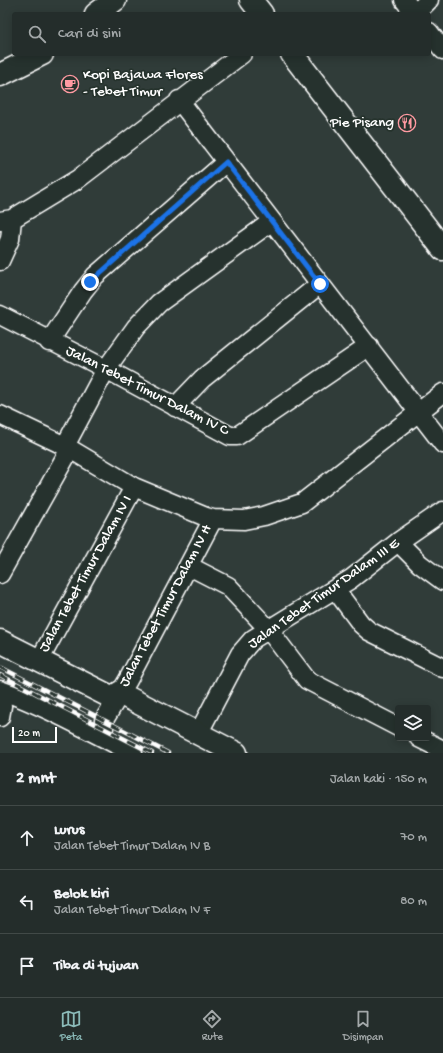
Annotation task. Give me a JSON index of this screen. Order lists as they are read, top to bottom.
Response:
{
  "streets": {
    "street": [
      "Jalan Tebet Timur Dalam IV C",
      "Jalan Tebet Timur Dalam IV I",
      "Jalan Tebet Timur Dalam III E",
      "Jalan Tebet Timur Dalam IV H"
    ]
  },
  "places": {
    "cafe": ["Kopi Bajawa Flores - Tebet Timur"],
    "restaurant": ["Pie Pisang"]
  },
  "scale_bar": "20 m",
  "page": {
    "search": "Cari di sini",
    "scale": "20 m",
    "heading": ["2 mnt", "Jalan kaki · 150 m"],
    "list": [
      ["Lurus", "Jalan Tebet Timur Dalam IV B", "70 m"],
      ["Belok kiri", "Jalan Tebet Timur Dalam IV F", "80 m"],
      "Tiba di tujuan"
    ],
    "nav": ["Peta", "Rute", "Disimpan"]
  }
}
